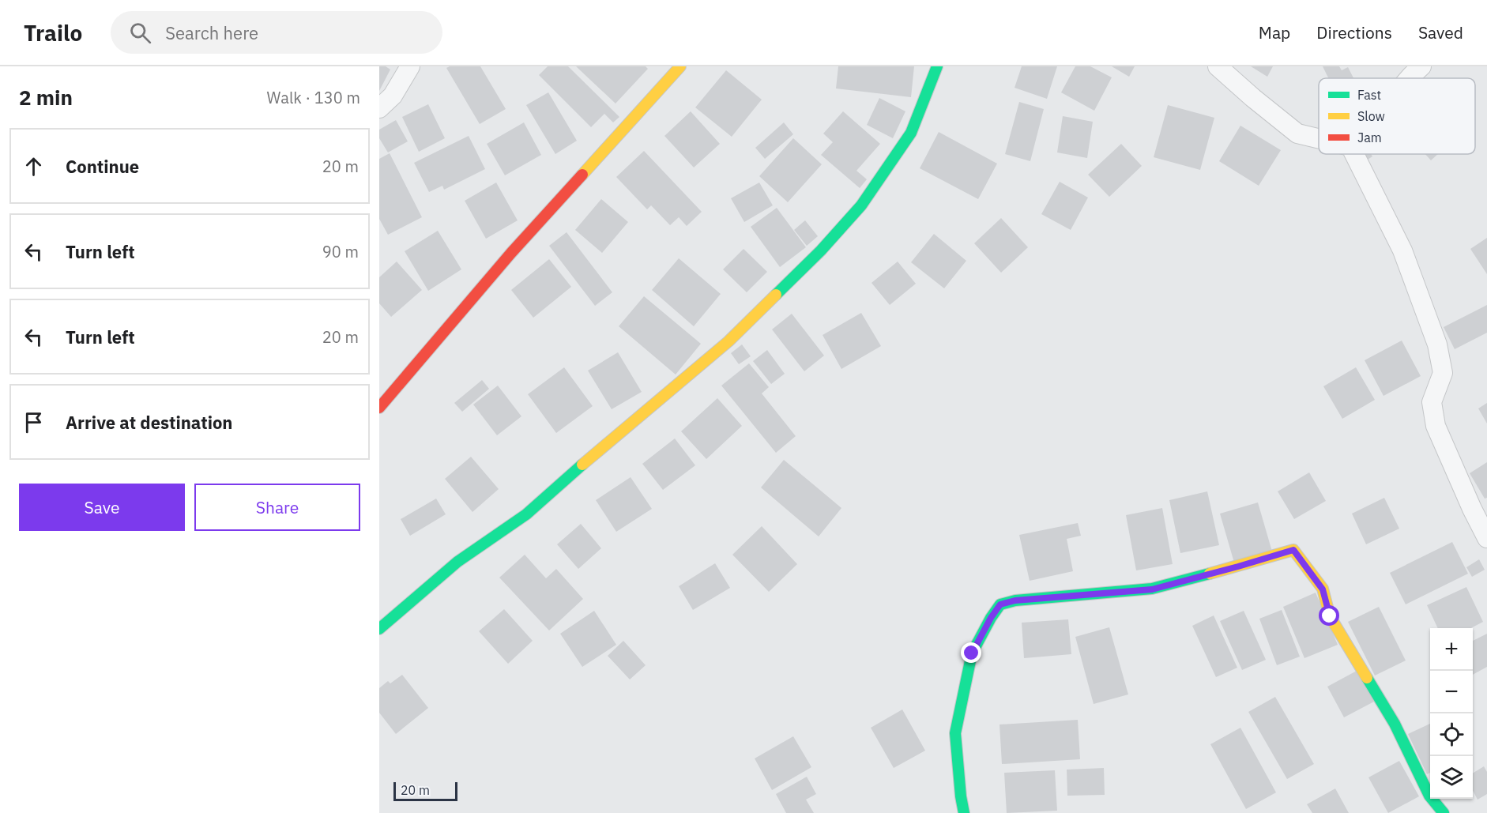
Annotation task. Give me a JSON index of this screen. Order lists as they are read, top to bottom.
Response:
{
  "legend": ["Fast", "Slow", "Jam"],
  "scale_bar": "20 m",
  "page": {
    "header": "Trailo",
    "search": "Search here",
    "nav": ["Map", "Directions", "Saved"],
    "heading": ["2 min", "Walk · 130 m"],
    "list": [
      ["Continue", "20 m"],
      ["Turn left", "90 m"],
      ["Turn left", "20 m"],
      "Arrive at destination"
    ],
    "buttons": ["Save", "Share"],
    "map_buttons": ["+", "−"],
    "scale": "20 m"
  }
}
